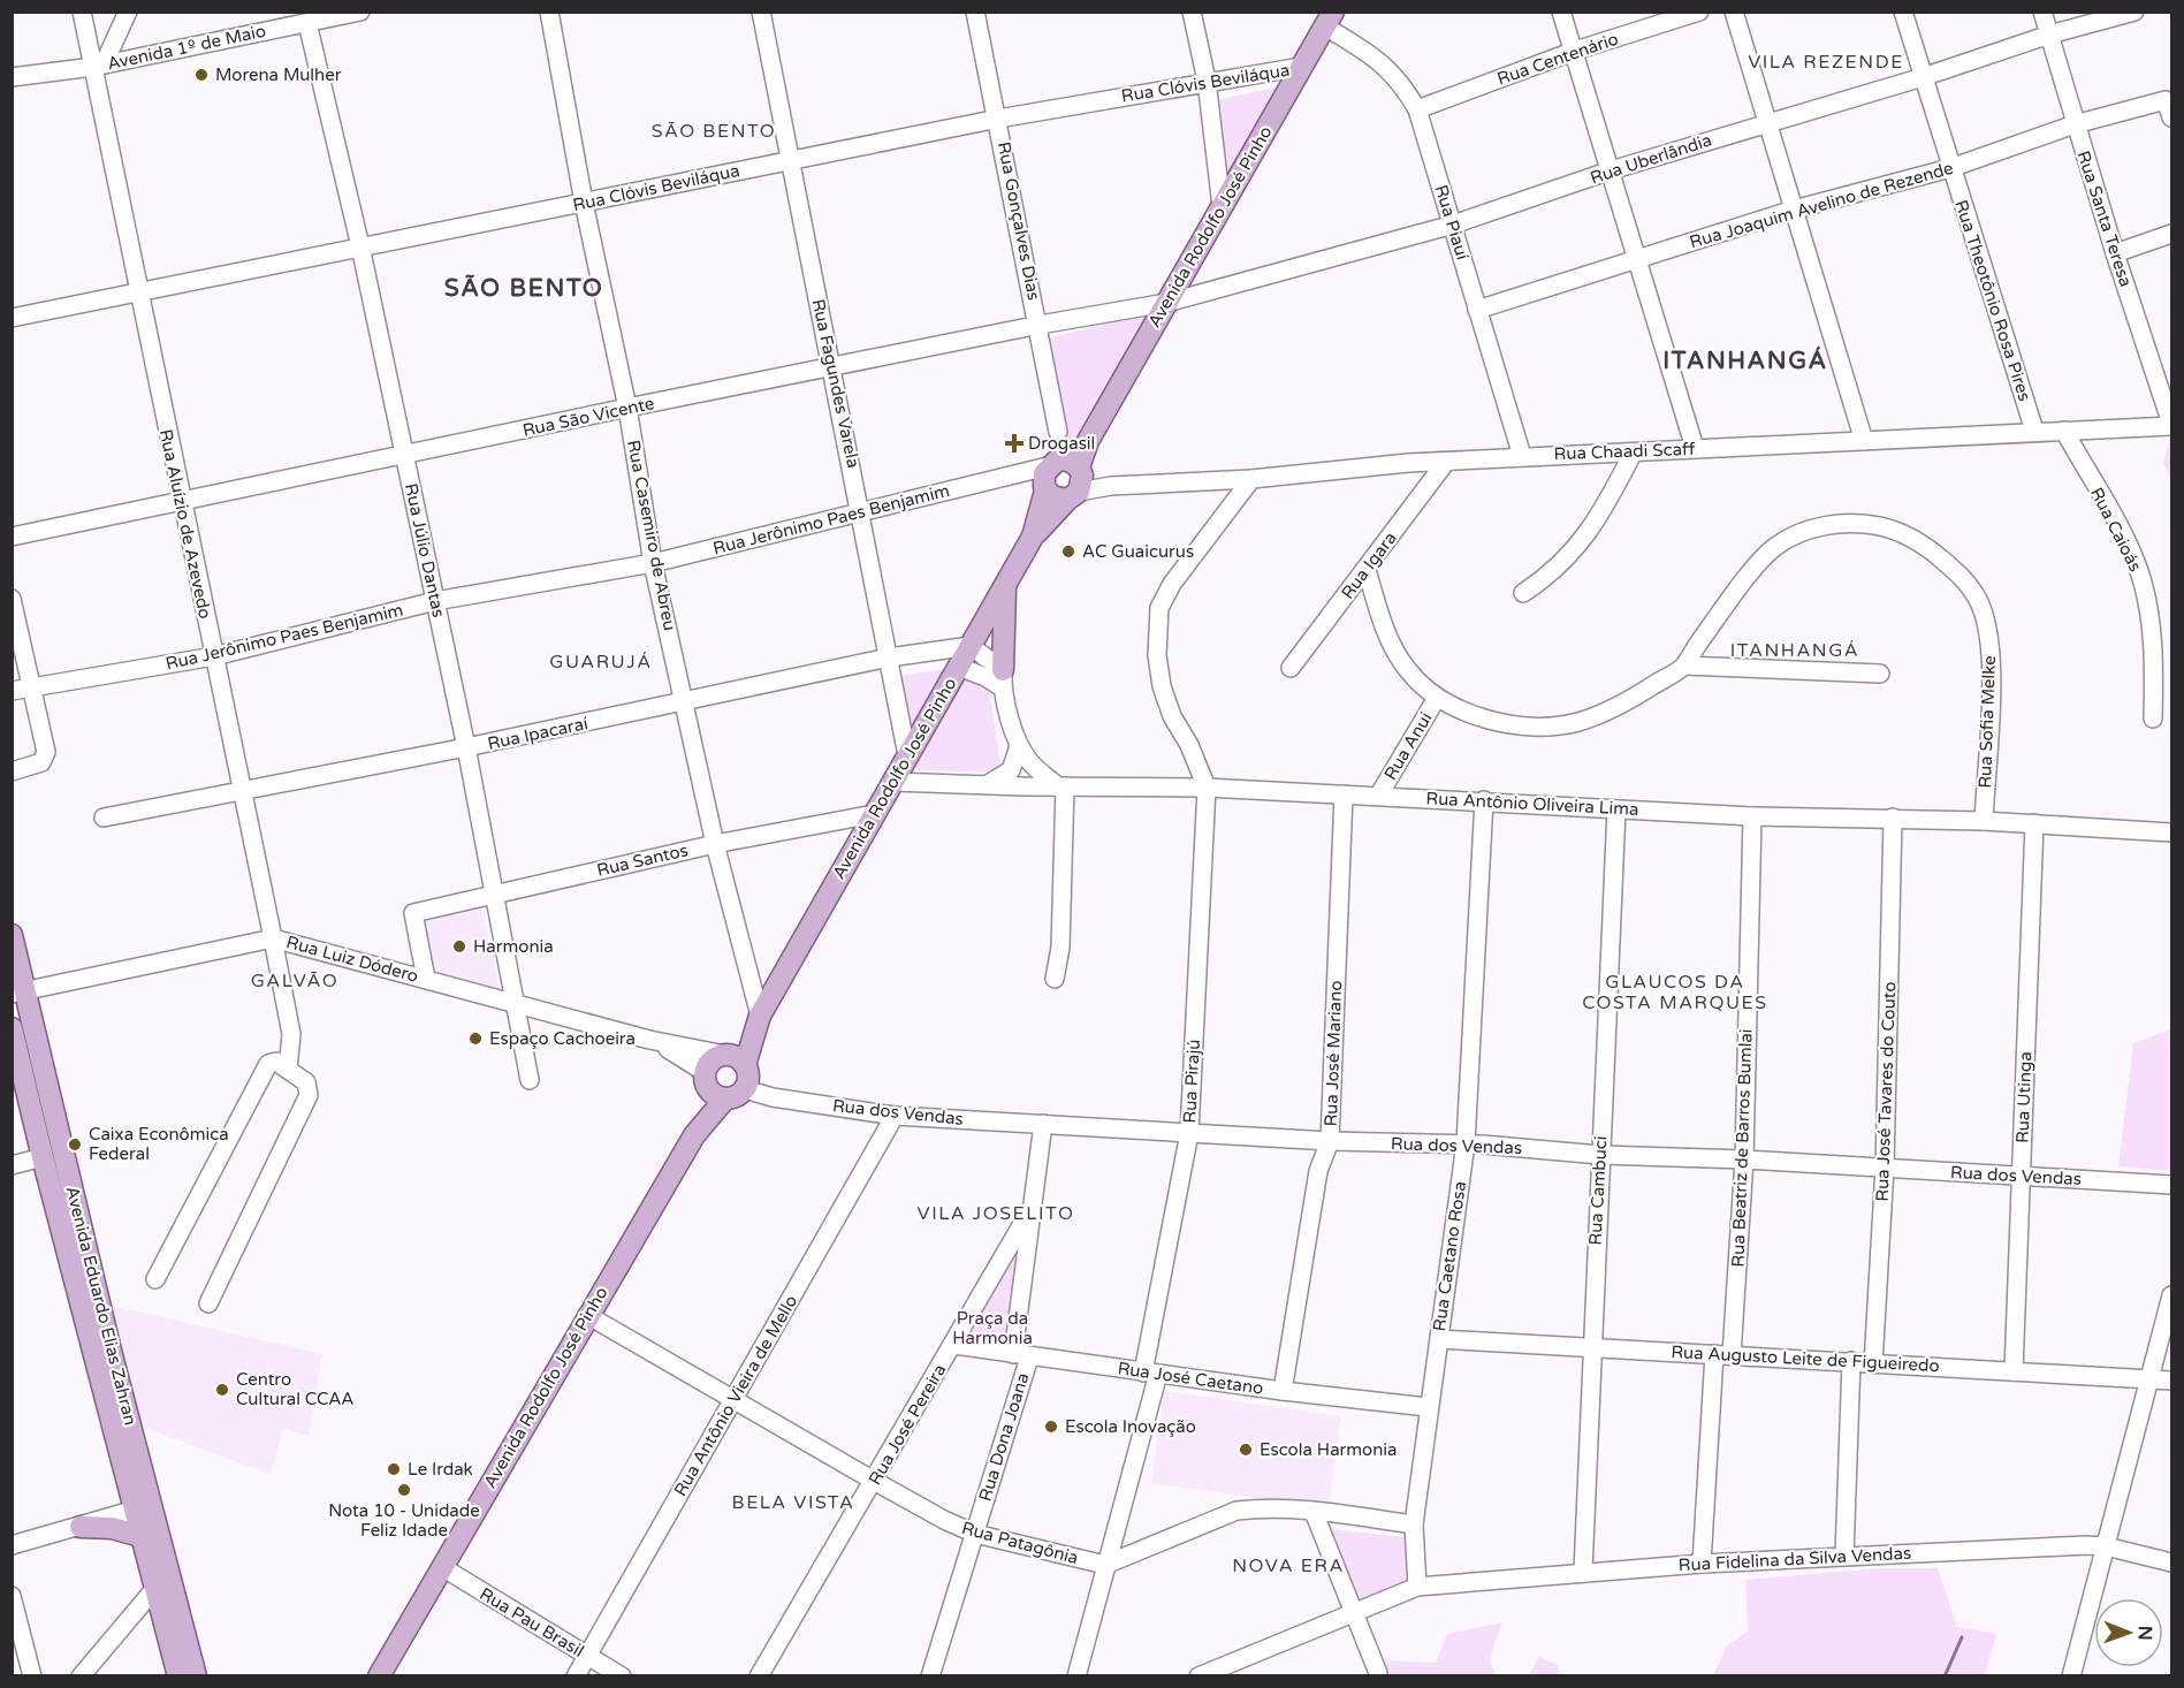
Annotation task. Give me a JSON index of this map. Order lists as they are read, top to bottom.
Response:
{
  "streets": {
    "main road": ["Avenida Rodolfo José Pinho", "Avenida Eduardo Elias Zahran"],
    "street": [
      "Avenida 1º de Maio",
      "Rua Centenário",
      "Rua Clóvis Beviláqua",
      "Rua Uberlândia",
      "Rua Joaquim Avelino de Rezende",
      "Rua Santa Teresa",
      "Rua Gonçalves Dias",
      "Rua Piauí",
      "Rua Theotônio Rosa Pires",
      "Rua Fagundes Varela",
      "Rua São Vicente",
      "Rua Chaadi Scaff",
      "Rua Jerônimo Paes Benjamim",
      "Rua Aluízio de Azevedo",
      "Rua Caioás",
      "Rua Casemiro de Abreu",
      "Rua Júlio Dantas",
      "Rua Igara",
      "Rua Sofia Melke",
      "Rua Ipacaraí",
      "Rua Anui",
      "Rua Antônio Oliveira Lima",
      "Rua Santos",
      "Rua Luiz Dódero",
      "Rua José Mariano",
      "Rua Pirajú",
      "Rua José Tavares do Couto",
      "Rua Utinga",
      "Rua dos Vendas",
      "Rua Beatriz de Barros Bumlai",
      "Rua Cambuci",
      "Rua Caetano Rosa",
      "Rua Augusto Leite de Figueiredo",
      "Rua José Caetano",
      "Rua Antônio Vieira de Mello",
      "Rua José Pereira",
      "Rua Dona Joana",
      "Rua Patagônia",
      "Rua Fidelina da Silva Vendas",
      "Rua Pau Brasil"
    ]
  },
  "crossings": [
    ["Avenida 1º de Maio", "Rua Aluízio de Azevedo"],
    ["Avenida 1º de Maio", "Rua Júlio Dantas"],
    ["Rua Centenário", "Rua Piauí"],
    ["Rua Clóvis Beviláqua", "Rua Gonçalves Dias"],
    ["Rua Clóvis Beviláqua", "Avenida Rodolfo José Pinho"],
    ["Rua Clóvis Beviláqua", "Rua Fagundes Varela"],
    ["Rua Clóvis Beviláqua", "Rua Aluízio de Azevedo"],
    ["Rua Clóvis Beviláqua", "Rua Casemiro de Abreu"],
    ["Rua Clóvis Beviláqua", "Rua Júlio Dantas"],
    ["Rua Uberlândia", "Rua Santa Teresa"],
    ["Rua Uberlândia", "Rua Piauí"],
    ["Rua Uberlândia", "Avenida Rodolfo José Pinho"],
    ["Rua Uberlândia", "Rua Theotônio Rosa Pires"],
    ["Rua Uberlândia", "Rua São Vicente"],
    ["Rua Joaquim Avelino de Rezende", "Rua Santa Teresa"],
    ["Rua Joaquim Avelino de Rezende", "Rua Piauí"],
    ["Rua Joaquim Avelino de Rezende", "Rua Theotônio Rosa Pires"],
    ["Rua Santa Teresa", "Rua Chaadi Scaff"],
    ["Rua Gonçalves Dias", "Rua São Vicente"],
    ["Rua Piauí", "Avenida Rodolfo José Pinho"],
    ["Rua Piauí", "Rua Chaadi Scaff"],
    ["Avenida Rodolfo José Pinho", "Rua Fagundes Varela"],
    ["Avenida Rodolfo José Pinho", "Rua São Vicente"],
    ["Avenida Rodolfo José Pinho", "Rua Chaadi Scaff"],
    ["Avenida Rodolfo José Pinho", "Rua Jerônimo Paes Benjamim"],
    ["Avenida Rodolfo José Pinho", "Rua Casemiro de Abreu"],
    ["Avenida Rodolfo José Pinho", "Rua Ipacaraí"],
    ["Avenida Rodolfo José Pinho", "Rua Antônio Oliveira Lima"],
    ["Avenida Rodolfo José Pinho", "Rua Santos"],
    ["Avenida Rodolfo José Pinho", "Rua Luiz Dódero"],
    ["Avenida Rodolfo José Pinho", "Rua dos Vendas"],
    ["Avenida Rodolfo José Pinho", "Rua Patagônia"],
    ["Avenida Rodolfo José Pinho", "Rua Pau Brasil"],
    ["Rua Theotônio Rosa Pires", "Rua Chaadi Scaff"],
    ["Rua Fagundes Varela", "Rua São Vicente"],
    ["Rua Fagundes Varela", "Rua Jerônimo Paes Benjamim"],
    ["Rua Fagundes Varela", "Rua Ipacaraí"],
    ["Rua São Vicente", "Rua Aluízio de Azevedo"],
    ["Rua São Vicente", "Rua Casemiro de Abreu"],
    ["Rua São Vicente", "Rua Júlio Dantas"],
    ["Rua Chaadi Scaff", "Rua Caioás"],
    ["Rua Chaadi Scaff", "Rua Igara"],
    ["Rua Jerônimo Paes Benjamim", "Rua Aluízio de Azevedo"],
    ["Rua Jerônimo Paes Benjamim", "Rua Casemiro de Abreu"],
    ["Rua Jerônimo Paes Benjamim", "Rua Júlio Dantas"],
    ["Rua Aluízio de Azevedo", "Rua Ipacaraí"],
    ["Rua Aluízio de Azevedo", "Rua Luiz Dódero"],
    ["Rua Casemiro de Abreu", "Rua Ipacaraí"],
    ["Rua Casemiro de Abreu", "Rua Santos"],
    ["Rua Júlio Dantas", "Rua Ipacaraí"],
    ["Rua Júlio Dantas", "Rua Santos"],
    ["Rua Júlio Dantas", "Rua Luiz Dódero"],
    ["Rua Igara", "Rua Sofia Melke"],
    ["Rua Sofia Melke", "Rua Anui"],
    ["Rua Sofia Melke", "Rua Antônio Oliveira Lima"],
    ["Rua Anui", "Rua Antônio Oliveira Lima"],
    ["Rua Antônio Oliveira Lima", "Rua José Mariano"],
    ["Rua Antônio Oliveira Lima", "Rua Pirajú"],
    ["Rua Antônio Oliveira Lima", "Rua José Tavares do Couto"],
    ["Rua Antônio Oliveira Lima", "Rua Utinga"],
    ["Rua Antônio Oliveira Lima", "Rua Beatriz de Barros Bumlai"],
    ["Rua Antônio Oliveira Lima", "Rua Cambuci"],
    ["Rua Antônio Oliveira Lima", "Rua Caetano Rosa"],
    ["Rua Santos", "Rua Luiz Dódero"],
    ["Rua Luiz Dódero", "Rua dos Vendas"],
    ["Rua Luiz Dódero", "Avenida Eduardo Elias Zahran"],
    ["Rua José Mariano", "Rua dos Vendas"],
    ["Rua José Mariano", "Rua José Caetano"],
    ["Rua Pirajú", "Rua dos Vendas"],
    ["Rua Pirajú", "Rua José Caetano"],
    ["Rua Pirajú", "Rua Patagônia"],
    ["Rua José Tavares do Couto", "Rua dos Vendas"],
    ["Rua José Tavares do Couto", "Rua Augusto Leite de Figueiredo"],
    ["Rua Utinga", "Rua dos Vendas"],
    ["Rua Utinga", "Rua Augusto Leite de Figueiredo"],
    ["Rua dos Vendas", "Rua Beatriz de Barros Bumlai"],
    ["Rua dos Vendas", "Rua Cambuci"],
    ["Rua dos Vendas", "Rua Caetano Rosa"],
    ["Rua dos Vendas", "Rua Antônio Vieira de Mello"],
    ["Rua dos Vendas", "Rua Dona Joana"],
    ["Rua Beatriz de Barros Bumlai", "Rua Augusto Leite de Figueiredo"],
    ["Rua Beatriz de Barros Bumlai", "Rua Fidelina da Silva Vendas"],
    ["Rua Cambuci", "Rua Augusto Leite de Figueiredo"],
    ["Rua Cambuci", "Rua Fidelina da Silva Vendas"],
    ["Rua Caetano Rosa", "Rua Augusto Leite de Figueiredo"],
    ["Rua Caetano Rosa", "Rua José Caetano"],
    ["Rua Caetano Rosa", "Rua Fidelina da Silva Vendas"],
    ["Rua José Caetano", "Rua José Pereira"],
    ["Rua José Caetano", "Rua Dona Joana"],
    ["Rua Antônio Vieira de Mello", "Rua Patagônia"],
    ["Rua Antônio Vieira de Mello", "Rua Pau Brasil"],
    ["Rua José Pereira", "Rua Dona Joana"],
    ["Rua José Pereira", "Rua Patagônia"],
    ["Rua Dona Joana", "Rua Patagônia"]
  ],
  "districts": [
    "VILA REZENDE",
    "SÃO BENTO",
    "SÃO BENTO",
    "ITANHANGÁ",
    "ITANHANGÁ",
    "GUARUJÁ",
    "GALVÃO",
    "GLAUCOS DA COSTA MARQUES",
    "VILA JOSELITO",
    "BELA VISTA",
    "NOVA ERA"
  ],
  "parks": ["Praça da Harmonia"],
  "places": {
    "other": [
      "Morena Mulher",
      "AC Guaicurus",
      "Harmonia",
      "Espaço Cachoeira",
      "Caixa Econômica Federal",
      "Centro Cultural CCAA",
      "Escola Inovação",
      "Escola Harmonia",
      "Le Irdak",
      "Nota 10 - Unidade Feliz Idade"
    ],
    "health": ["Drogasil"]
  },
  "north": "right"
}
